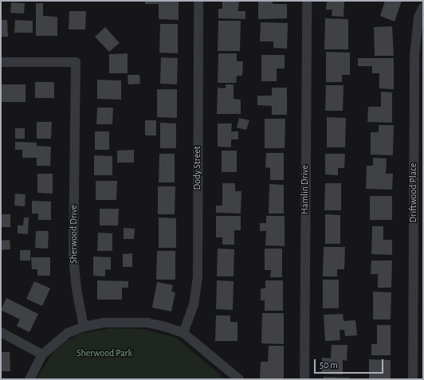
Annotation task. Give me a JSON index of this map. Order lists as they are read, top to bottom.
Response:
{
  "streets": {
    "street": [
      "Dody Street",
      "Hamlin Drive",
      "Driftwood Place",
      "Sherwood Drive"
    ]
  },
  "parks": ["Sherwood Park"],
  "scale_bar": "50 m"
}
